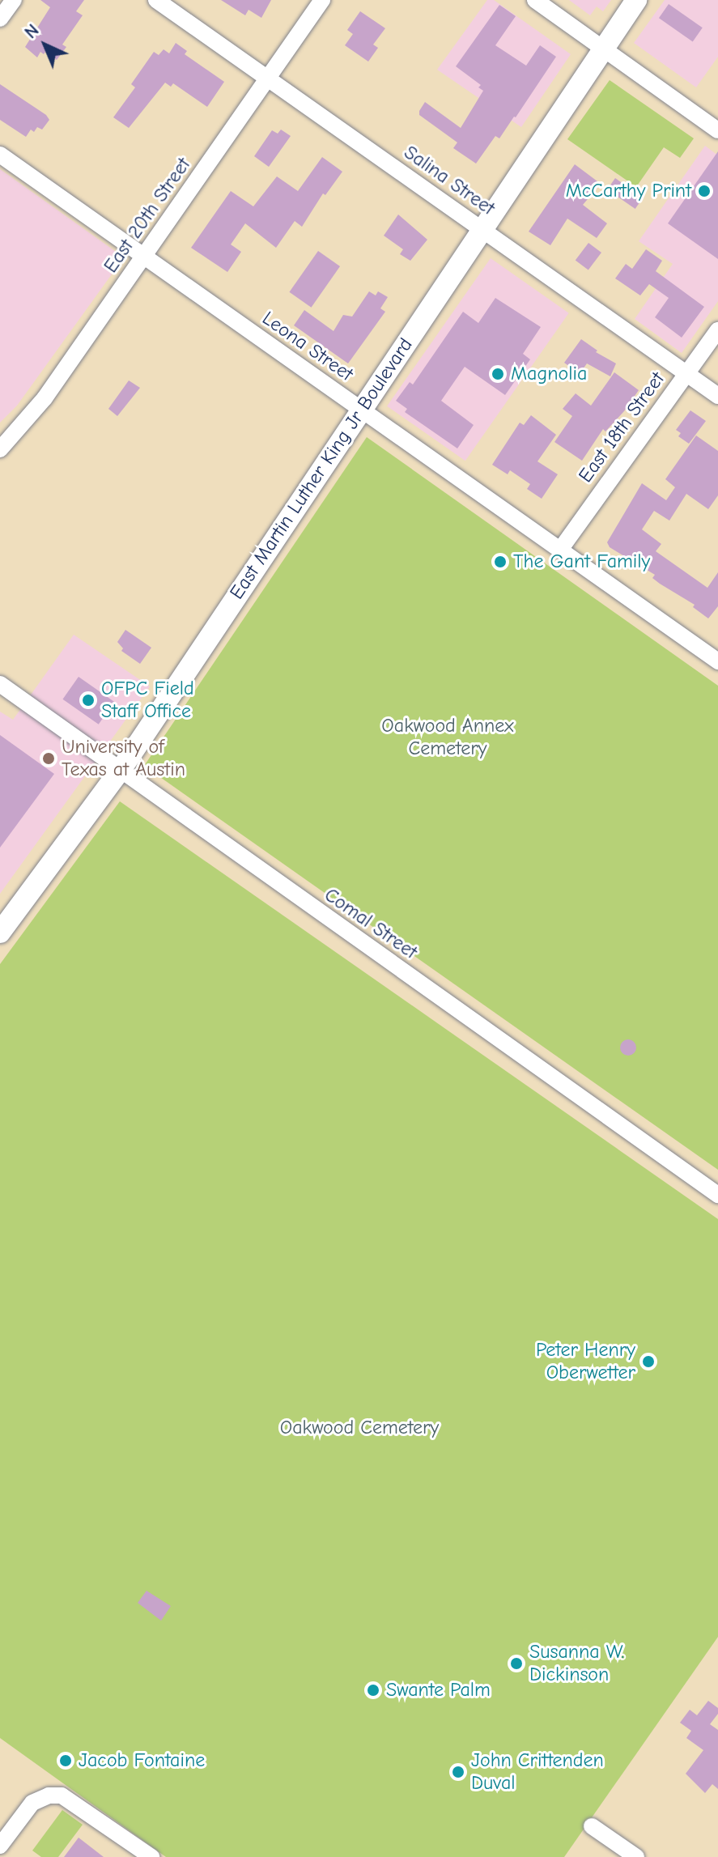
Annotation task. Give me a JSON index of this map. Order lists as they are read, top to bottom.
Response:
{
  "streets": {
    "main road": ["East Martin Luther King Jr Boulevard"],
    "street": [
      "Salina Street",
      "East 20th Street",
      "Leona Street",
      "East 18th Street",
      "Comal Street"
    ]
  },
  "crossings": [
    ["Salina Street", "East 20th Street"],
    ["Salina Street", "East 18th Street"],
    ["Salina Street", "East Martin Luther King Jr Boulevard"],
    ["East 20th Street", "Leona Street"],
    ["Leona Street", "East 18th Street"],
    ["Leona Street", "East Martin Luther King Jr Boulevard"],
    ["East Martin Luther King Jr Boulevard", "Comal Street"]
  ],
  "parks": ["Oakwood Annex Cemetery", "Oakwood Cemetery"],
  "places": [
    "McCarthy Print",
    "Magnolia",
    "The Gant Family",
    "OFPC Field Staff Office",
    "University of Texas at Austin",
    "Peter Henry Oberwetter",
    "Susanna W. Dickinson",
    "Swante Palm",
    "Jacob Fontaine",
    "John Crittenden Duval"
  ],
  "north": "top left"
}
